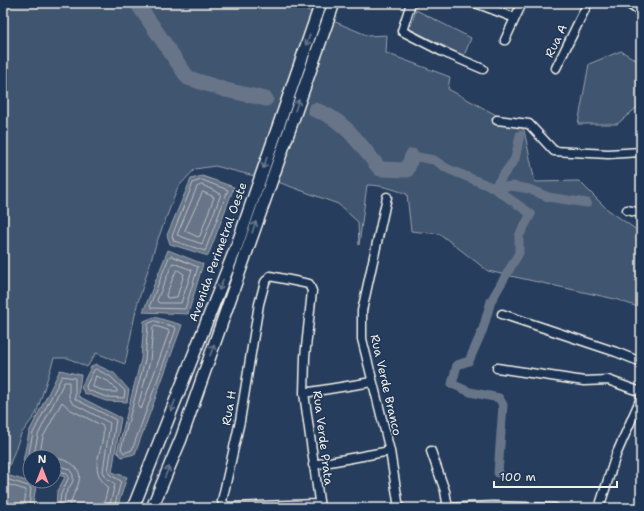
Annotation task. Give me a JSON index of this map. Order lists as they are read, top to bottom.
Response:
{
  "streets": {
    "main road": ["Avenida Perimetral Oeste"],
    "street": [
      "Rua A",
      "Rua Verde Branco",
      "Rua H",
      "Rua Verde Prata"
    ]
  },
  "crossings": [
    ["Rua H", "Rua Verde Prata"]
  ],
  "scale_bar": "100 m",
  "north": "top"
}
